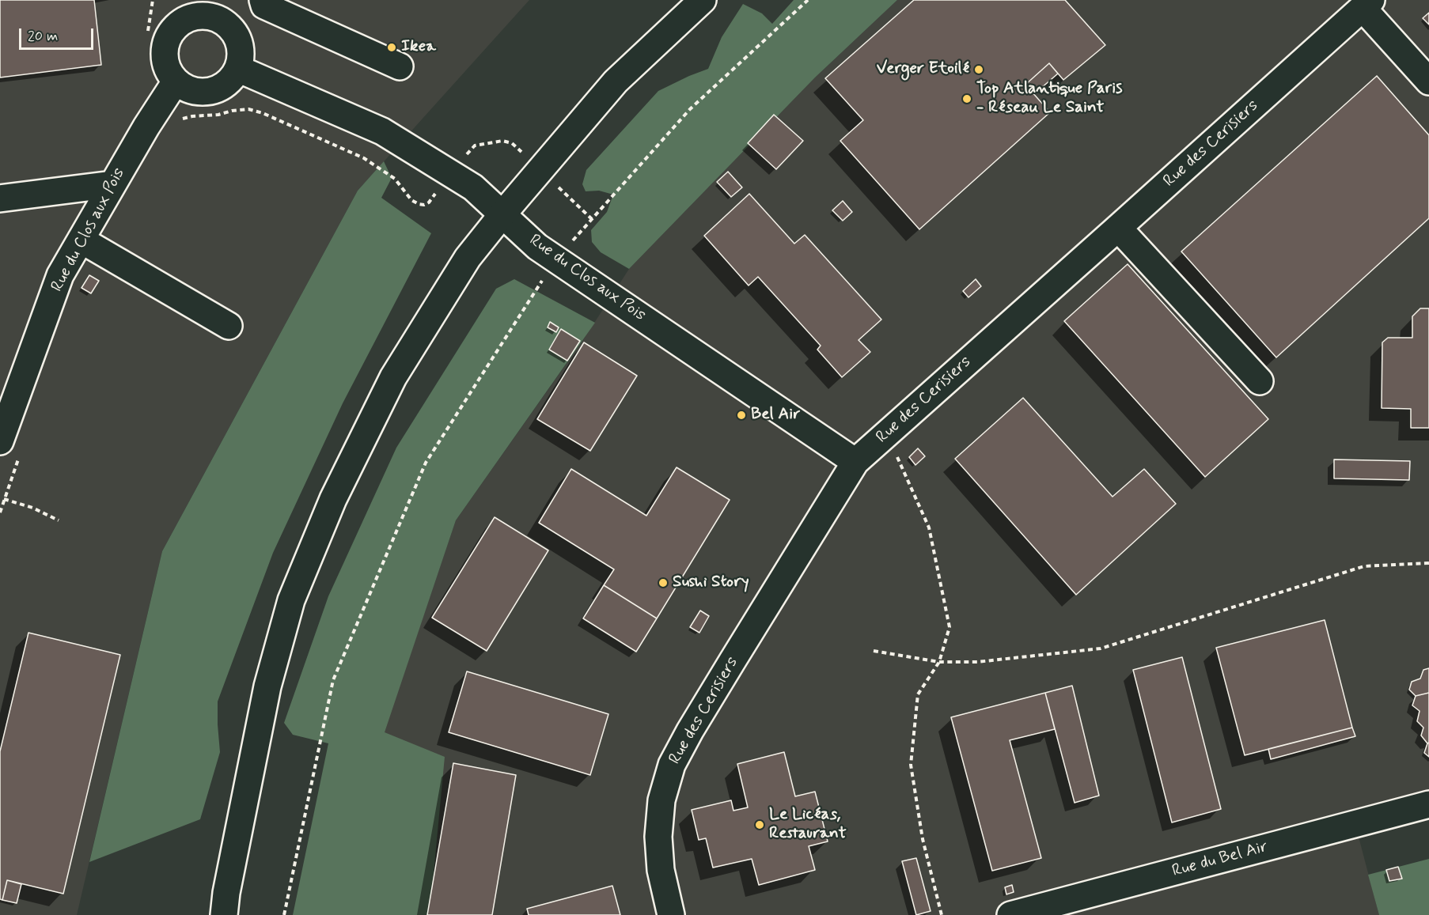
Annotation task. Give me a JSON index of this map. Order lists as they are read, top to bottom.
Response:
{
  "streets": {
    "street": ["Rue des Cerisiers", "Rue du Clos aux Pois", "Rue du Bel Air"]
  },
  "crossings": [
    ["Rue des Cerisiers", "Rue du Clos aux Pois"]
  ],
  "places": [
    "Ikea",
    "Verger Etoilé",
    "Top Atlantique Paris - Réseau Le Saint",
    "Bel Air",
    "Sushi Story",
    "Le Licéas, Restaurant"
  ],
  "scale_bar": "20 m"
}
